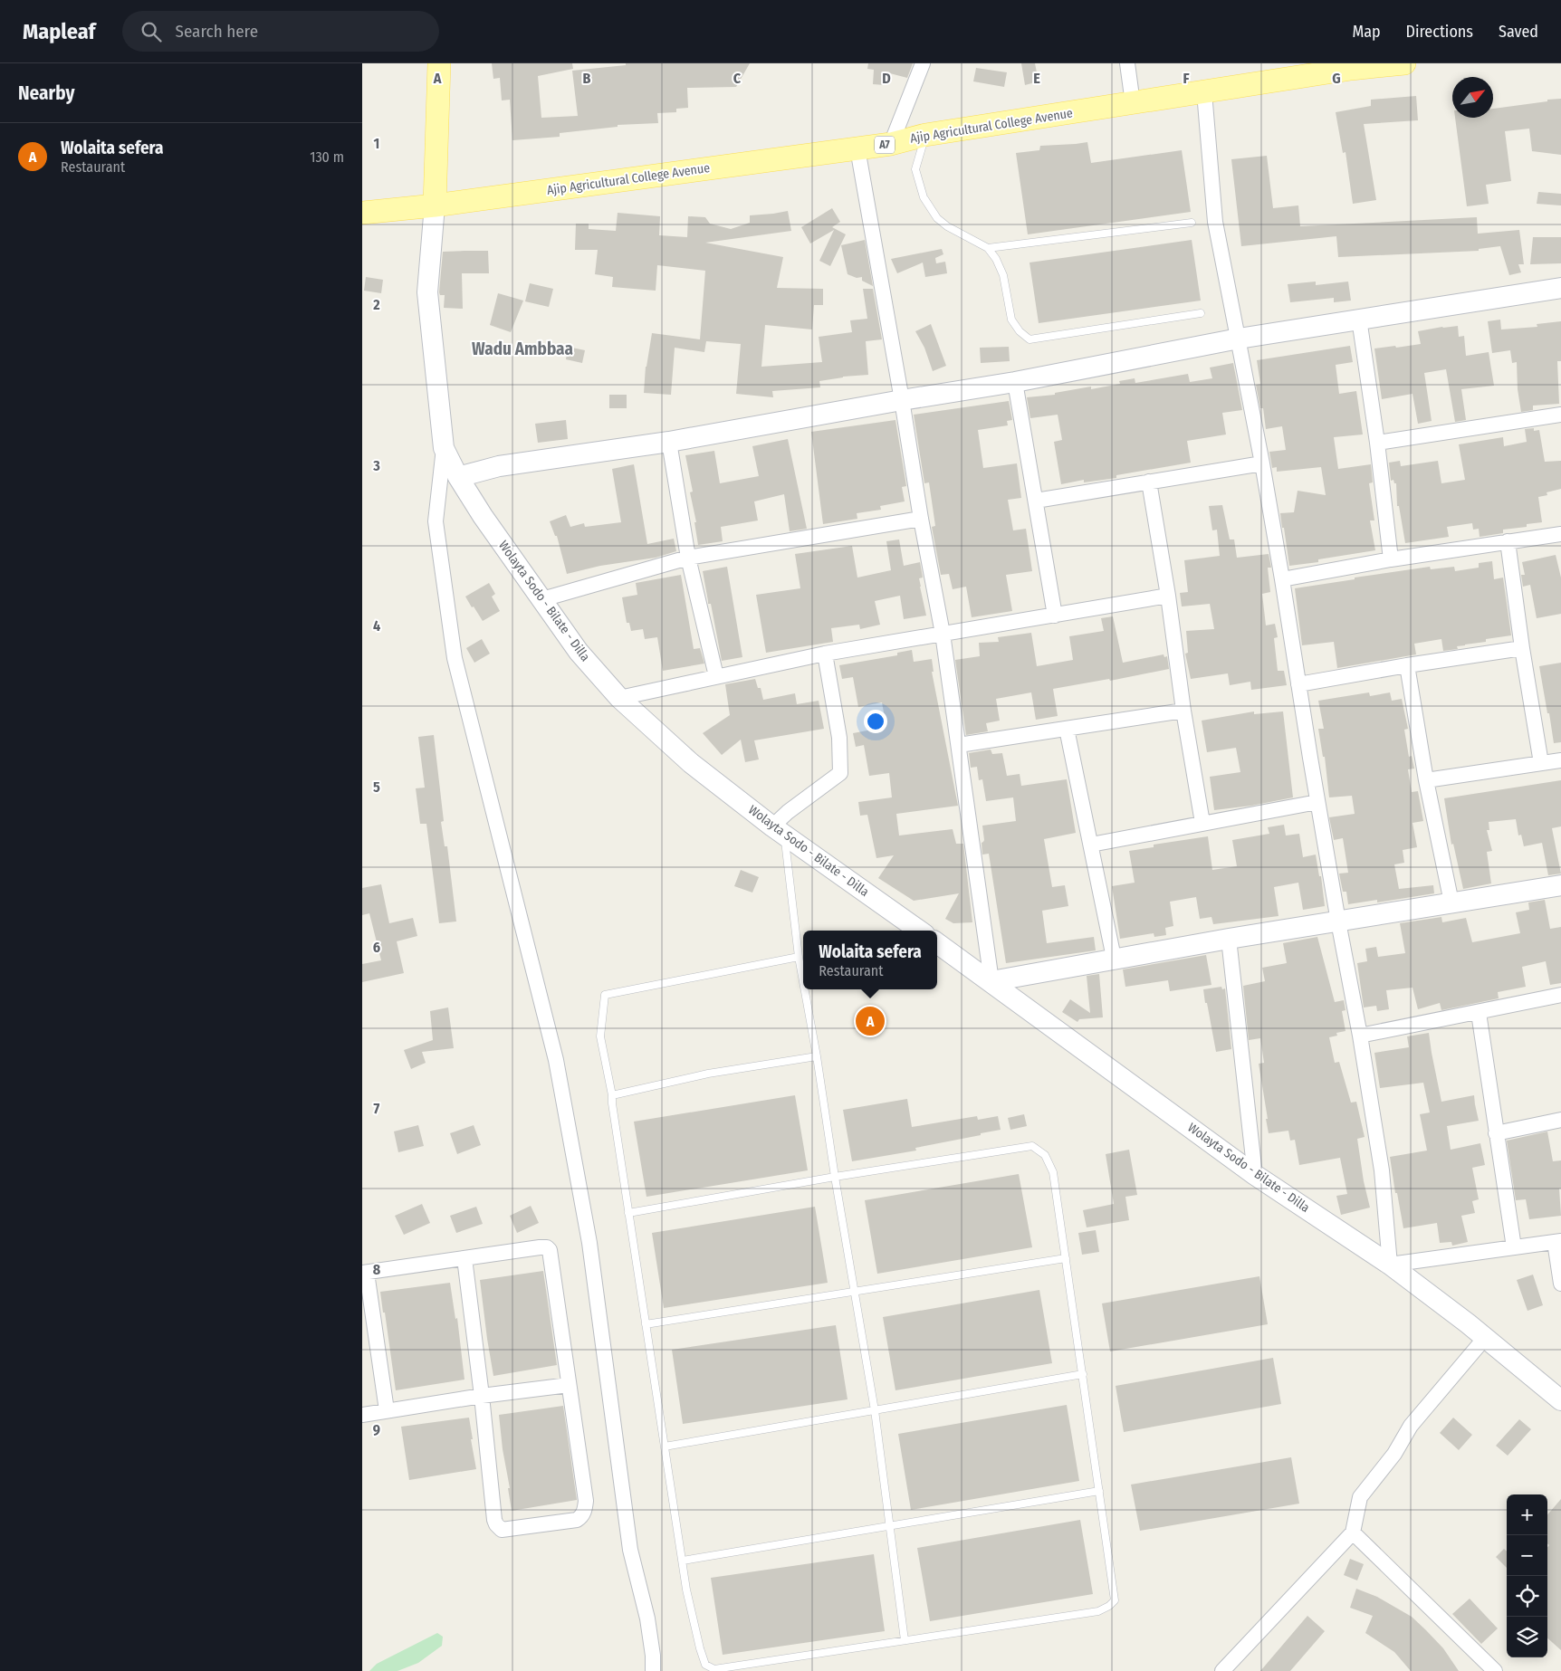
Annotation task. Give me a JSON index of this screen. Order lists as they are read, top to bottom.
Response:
{
  "streets": {
    "main road": ["Ajip Agricultural College Avenue", "A7", "Wolayta Sodo - Bilate - Dilla"]
  },
  "crossings": [
    ["Ajip Agricultural College Avenue", "Wolayta Sodo - Bilate - Dilla"]
  ],
  "districts": ["Wadu Ambbaa"],
  "north": "top right",
  "page": {
    "header": "Mapleaf",
    "search": "Search here",
    "nav": ["Map", "Directions", "Saved"],
    "heading": "Nearby",
    "list": [
      {
        "mark": "A",
        "name": "Wolaita sefera",
        "note": "Restaurant",
        "value": "130 m"
      }
    ],
    "popup": ["Wolaita sefera", "Restaurant"],
    "pins": "A",
    "map_buttons": ["+", "−"]
  },
  "grid": {
    "columns": [
      "A",
      "B",
      "C",
      "D",
      "E",
      "F",
      "G"
    ],
    "rows": [
      "1",
      "2",
      "3",
      "4",
      "5",
      "6",
      "7",
      "8",
      "9"
    ]
  }
}
